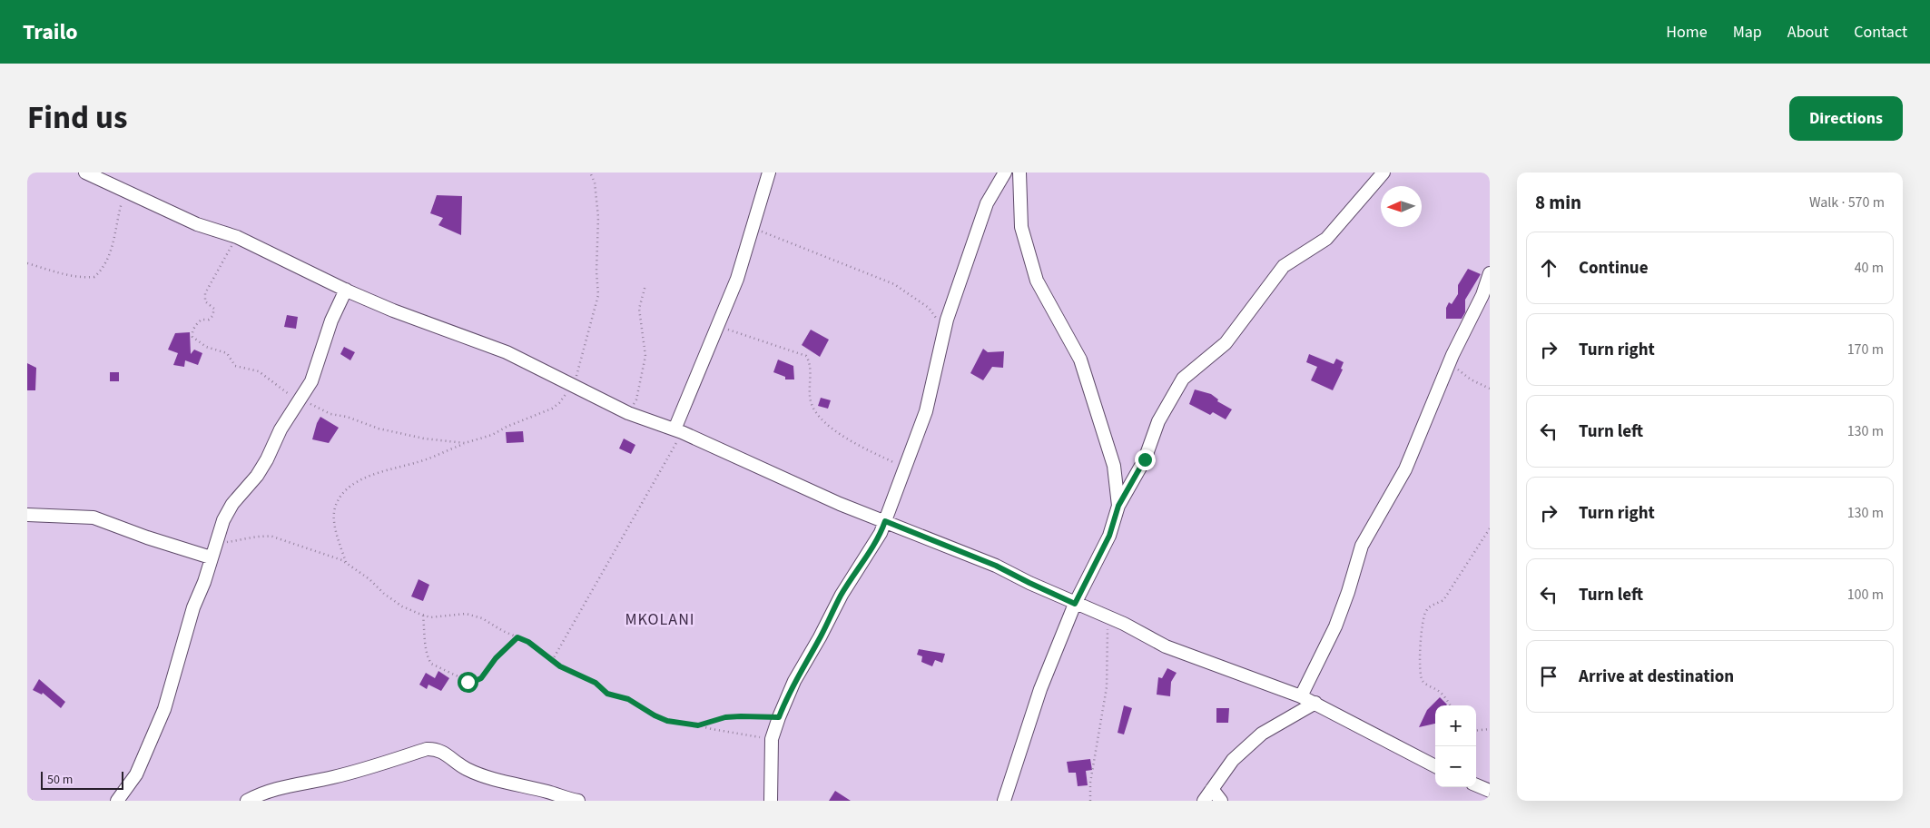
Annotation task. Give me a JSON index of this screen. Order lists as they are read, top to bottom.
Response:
{
  "districts": ["MKOLANI"],
  "scale_bar": "50 m",
  "north": "left",
  "page": {
    "header": "Trailo",
    "nav": [
      "Home",
      "Map",
      "About",
      "Contact"
    ],
    "title": "Find us",
    "buttons": "Directions",
    "heading": ["8 min", "Walk · 570 m"],
    "list": [
      ["Continue", "40 m"],
      ["Turn right", "170 m"],
      ["Turn left", "130 m"],
      ["Turn right", "130 m"],
      ["Turn left", "100 m"],
      "Arrive at destination"
    ],
    "map_buttons": ["+", "−"],
    "scale": "50 m"
  }
}
